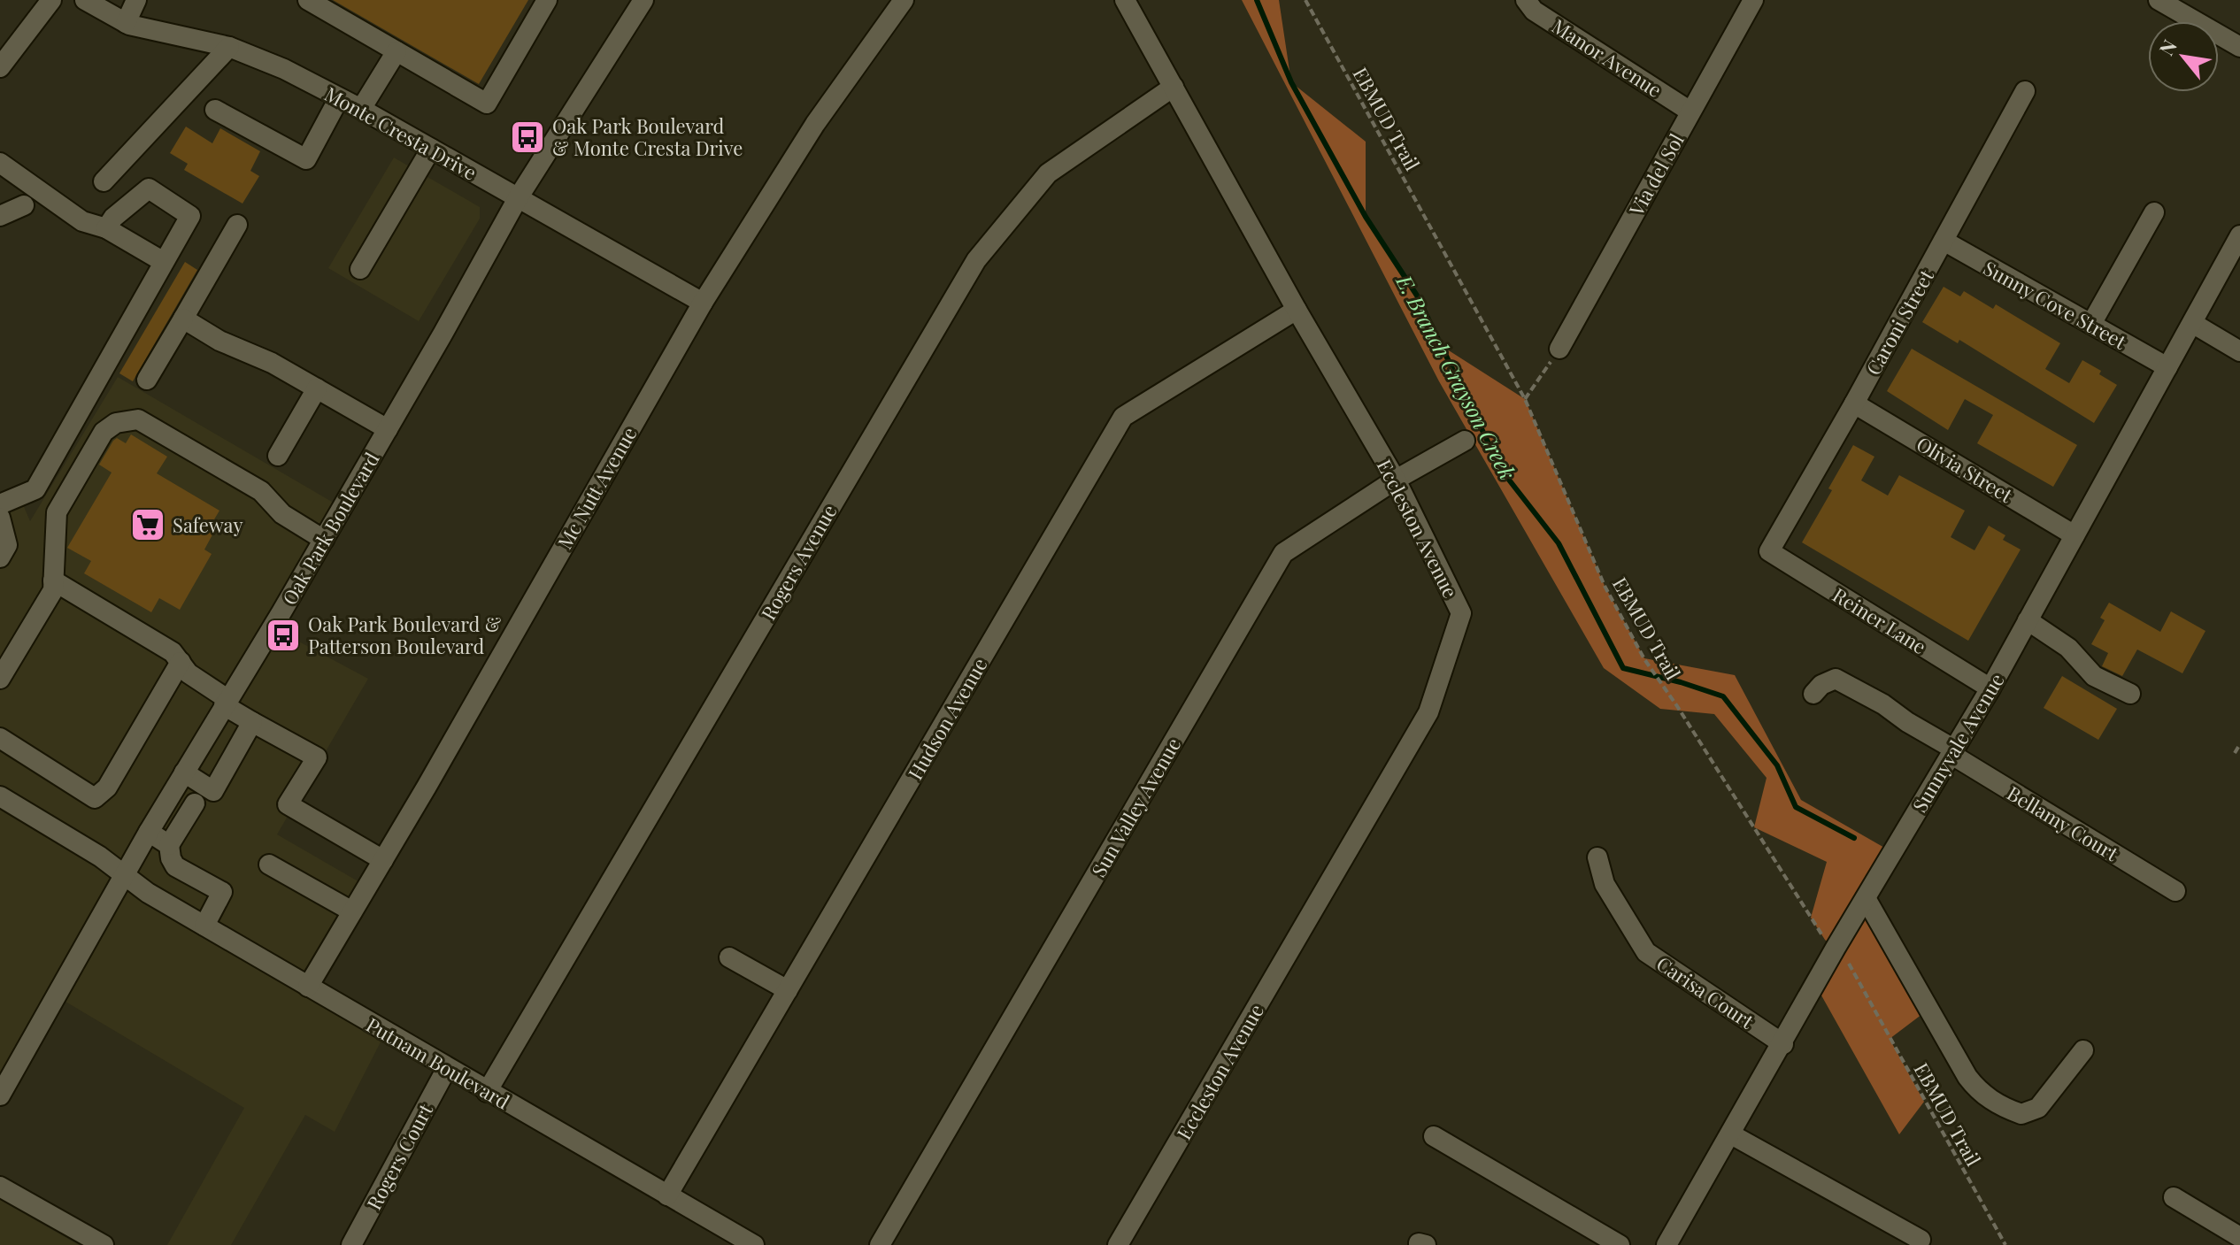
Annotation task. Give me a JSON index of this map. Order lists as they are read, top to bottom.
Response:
{
  "streets": {
    "street": [
      "Manor Avenue",
      "Monte Cresta Drive",
      "Via del Sol",
      "Sunny Cove Street",
      "Caroni Street",
      "Olivia Street",
      "Mc Nutt Avenue",
      "Oak Park Boulevard",
      "Eccleston Avenue",
      "Rogers Avenue",
      "Reiner Lane",
      "Hudson Avenue",
      "Sunnyvale Avenue",
      "Sun Valley Avenue",
      "Bellamy Court",
      "Carisa Court",
      "Putnam Boulevard",
      "Rogers Court"
    ],
    "path": ["EBMUD Trail"]
  },
  "crossings": [
    ["Manor Avenue", "Via del Sol"],
    ["EBMUD Trail", "Sunnyvale Avenue"],
    ["Monte Cresta Drive", "Mc Nutt Avenue"],
    ["Monte Cresta Drive", "Oak Park Boulevard"],
    ["Sunny Cove Street", "Caroni Street"],
    ["Sunny Cove Street", "Sunnyvale Avenue"],
    ["Caroni Street", "Olivia Street"],
    ["Caroni Street", "Reiner Lane"],
    ["Olivia Street", "Sunnyvale Avenue"],
    ["Mc Nutt Avenue", "Putnam Boulevard"],
    ["Oak Park Boulevard", "Putnam Boulevard"],
    ["Eccleston Avenue", "Rogers Avenue"],
    ["Eccleston Avenue", "Hudson Avenue"],
    ["Eccleston Avenue", "Sun Valley Avenue"],
    ["Rogers Avenue", "Putnam Boulevard"],
    ["Reiner Lane", "Sunnyvale Avenue"],
    ["Hudson Avenue", "Putnam Boulevard"],
    ["Sunnyvale Avenue", "Bellamy Court"],
    ["Sunnyvale Avenue", "Carisa Court"],
    ["Putnam Boulevard", "Rogers Court"]
  ],
  "water": ["E. Branch Grayson Creek"],
  "places": {
    "bus stop": ["Oak Park Boulevard & Monte Cresta Drive", "Oak Park Boulevard & Patterson Boulevard"],
    "supermarket": ["Safeway"]
  },
  "north": "top left"
}
